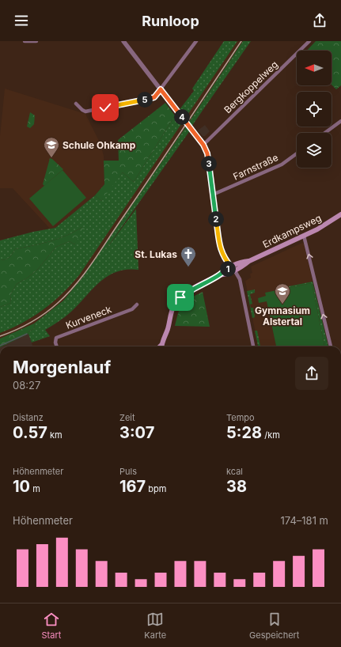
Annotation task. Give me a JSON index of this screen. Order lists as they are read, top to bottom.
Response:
{
  "streets": {
    "main road": ["Erdkampsweg"],
    "street": ["Bergkoppelweg", "Farnstraße", "Kurveneck"]
  },
  "places": {
    "school or university": ["Schule Ohkamp", "Gymnasium Alstertal"],
    "church": ["St. Lukas"]
  },
  "north": "left",
  "page": {
    "header": "Runloop",
    "pins": [
      "5",
      "4",
      "3",
      "2",
      "1"
    ],
    "heading": ["Morgenlauf", "08:27"],
    "stats": [
      ["Distanz", "0.57 km"],
      ["Zeit", "3:07"],
      ["Tempo", "5:28 /km"],
      ["Höhenmeter", "10 m"],
      ["Puls", "167 bpm"],
      ["kcal", "38"]
    ],
    "chart": ["Höhenmeter", "174–181 m"],
    "tabs": ["Start", "Karte", "Gespeichert"]
  }
}
